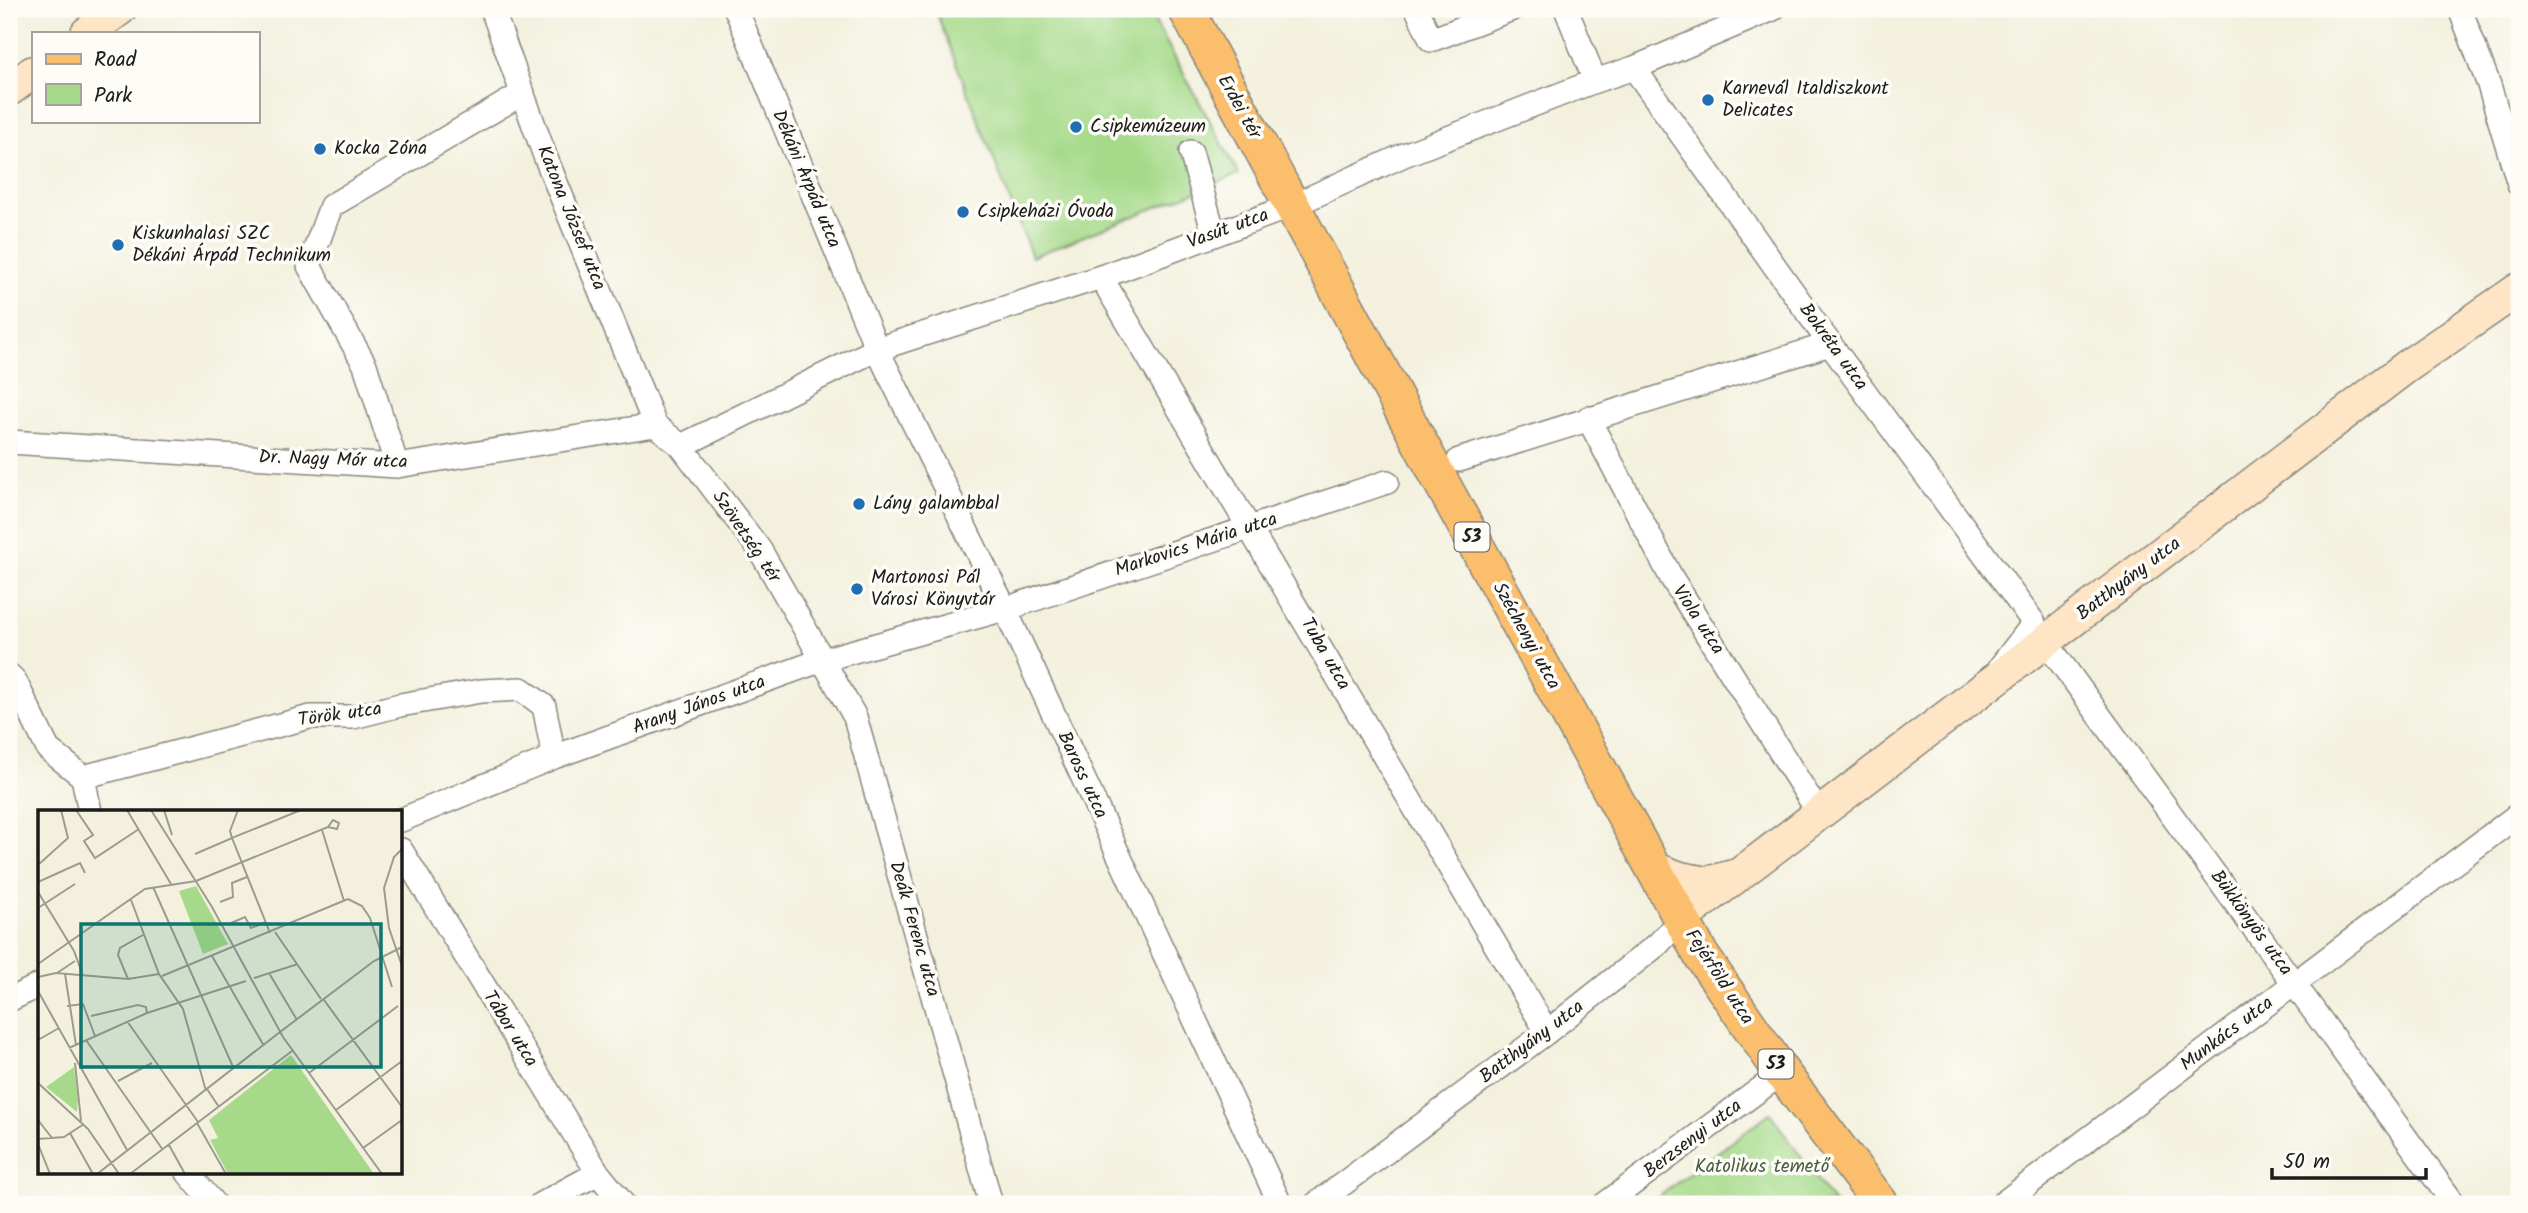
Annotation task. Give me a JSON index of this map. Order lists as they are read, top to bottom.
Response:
{
  "streets": {
    "main road": [
      "Erdei tér",
      "53",
      "Batthyány utca",
      "Széchenyi utca",
      "Fejérföld utca"
    ],
    "street": [
      "Dékáni Árpád utca",
      "Katona József utca",
      "Vasút utca",
      "Bokréta utca",
      "Dr. Nagy Mór utca",
      "Szövetség tér",
      "Markovics Mária utca",
      "Viola utca",
      "Tuba utca",
      "Arany János utca",
      "Török utca",
      "Baross utca",
      "Bükkönyös utca",
      "Deák Ferenc utca",
      "Tábor utca",
      "Munkács utca",
      "Berzsenyi utca"
    ]
  },
  "crossings": [
    ["Erdei tér", "Vasút utca"],
    ["Erdei tér", "Széchenyi utca"],
    ["Dékáni Árpád utca", "Vasút utca"],
    ["Dékáni Árpád utca", "Baross utca"],
    ["Katona József utca", "Dr. Nagy Mór utca"],
    ["Katona József utca", "Szövetség tér"],
    ["Vasút utca", "Bokréta utca"],
    ["Vasút utca", "Szövetség tér"],
    ["Vasút utca", "Széchenyi utca"],
    ["Vasút utca", "Tuba utca"],
    ["Vasút utca", "Baross utca"],
    ["Bokréta utca", "Batthyány utca"],
    ["Bokréta utca", "Bükkönyös utca"],
    ["Dr. Nagy Mór utca", "Szövetség tér"],
    ["Szövetség tér", "Arany János utca"],
    ["Szövetség tér", "Deák Ferenc utca"],
    ["Markovics Mária utca", "Tuba utca"],
    ["Markovics Mária utca", "Arany János utca"],
    ["Markovics Mária utca", "Baross utca"],
    ["Batthyány utca", "Viola utca"],
    ["Batthyány utca", "Széchenyi utca"],
    ["Batthyány utca", "Tuba utca"],
    ["Batthyány utca", "Bükkönyös utca"],
    ["Batthyány utca", "Fejérföld utca"],
    ["Széchenyi utca", "Fejérföld utca"],
    ["Arany János utca", "Török utca"],
    ["Arany János utca", "Baross utca"],
    ["Arany János utca", "Deák Ferenc utca"],
    ["Bükkönyös utca", "Munkács utca"],
    ["Fejérföld utca", "Berzsenyi utca"]
  ],
  "parks": ["Katolikus temető"],
  "places": [
    "Karnevál Italdiszkont Delicates",
    "Csipkemúzeum",
    "Kocka Zóna",
    "Csipkeházi Óvoda",
    "Kiskunhalasi SZC Dékáni Árpád Technikum",
    "Lány galambbal",
    "Martonosi Pál Városi Könyvtár"
  ],
  "legend": ["Road", "Park"],
  "scale_bar": "50 m"
}
